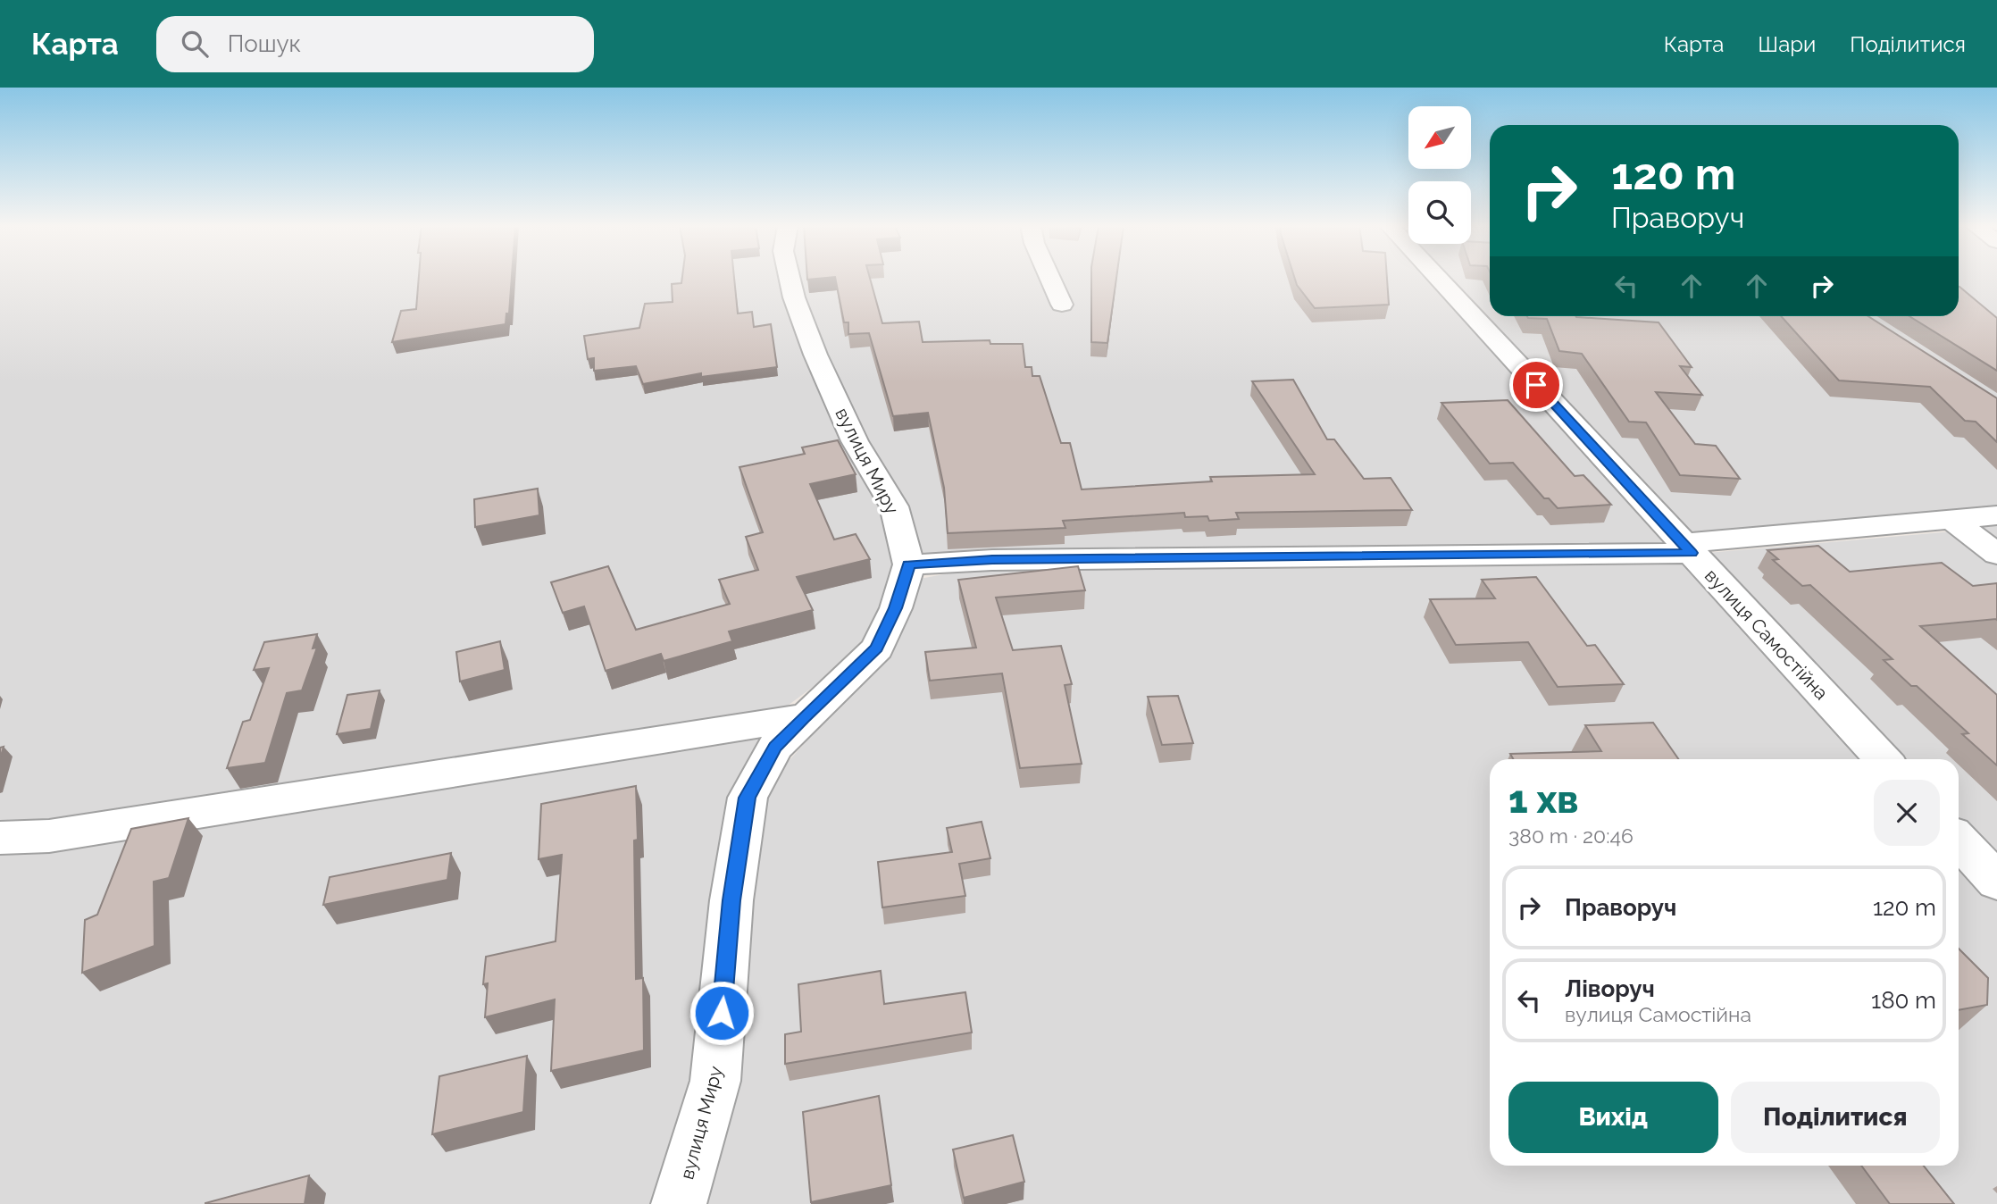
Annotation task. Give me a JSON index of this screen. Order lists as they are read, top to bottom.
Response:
{
  "streets": {
    "street": ["вулиця Миру", "вулиця Самостійна"]
  },
  "north": "bottom left",
  "page": {
    "header": "Карта",
    "search": "Пошук",
    "nav": ["Карта", "Шари", "Поділитися"],
    "turn": ["120 m", "Праворуч"],
    "heading": ["1 хв", "380 m · 20:46"],
    "list": [
      {
        "name": "Праворуч",
        "value": "120 m"
      },
      {
        "name": "Ліворуч",
        "note": "вулиця Самостійна",
        "value": "180 m"
      }
    ],
    "buttons": ["Вихід", "Поділитися"]
  }
}
